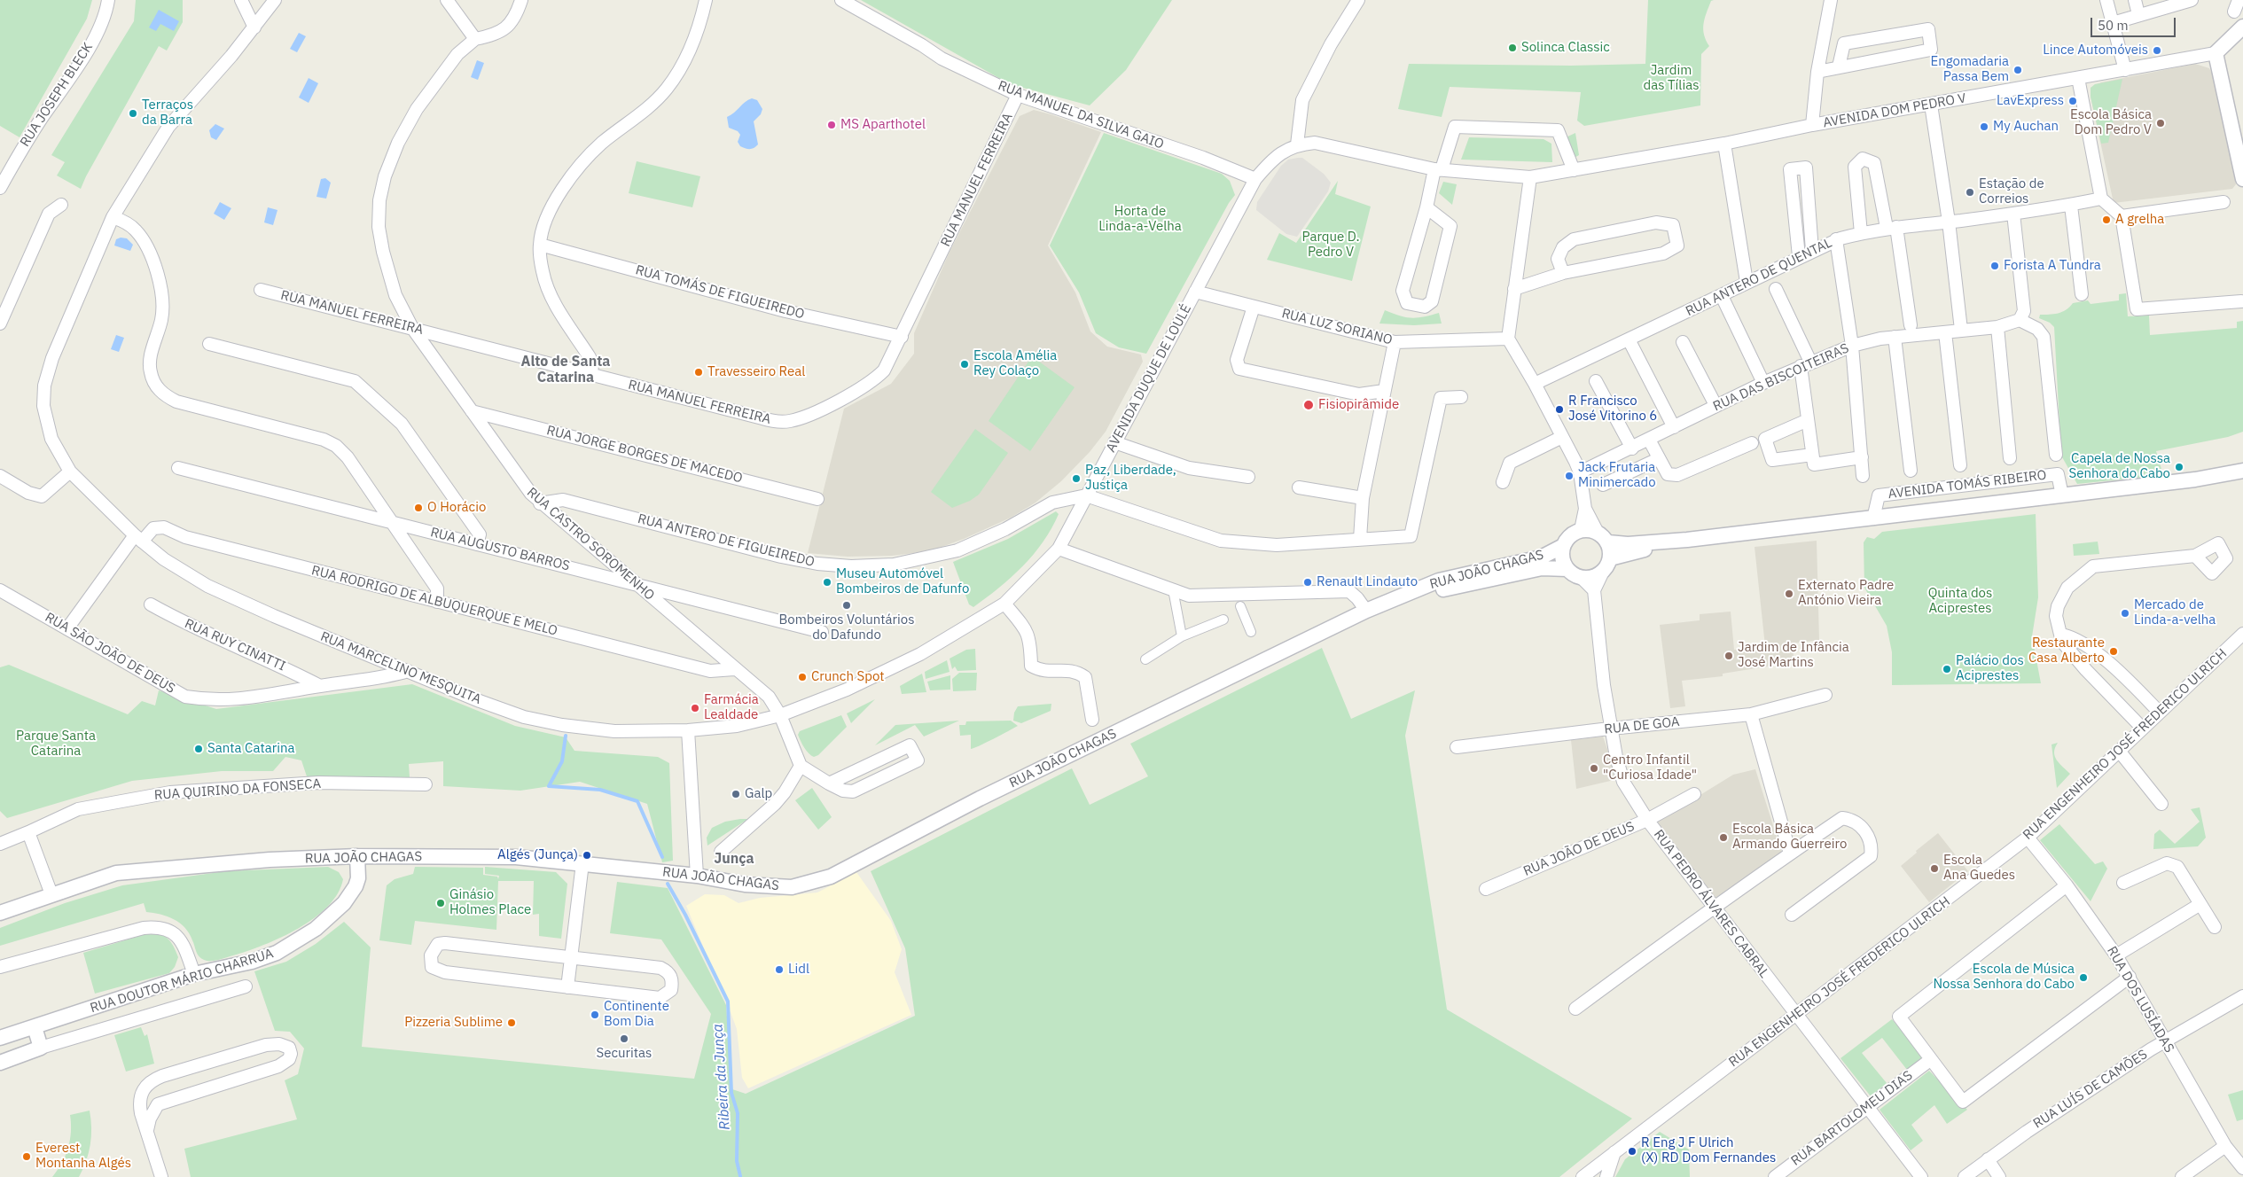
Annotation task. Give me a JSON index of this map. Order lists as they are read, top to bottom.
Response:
{
  "streets": {
    "street": [
      "RUA JOSEPH BLECK",
      "AVENIDA DOM PEDRO V",
      "RUA MANUEL DA SILVA GAIO",
      "RUA MANUEL FERREIRA",
      "RUA ANTERO DE QUENTAL",
      "RUA TOMÁS DE FIGUEIREDO",
      "RUA LUZ SORIANO",
      "RUA DAS BISCOITEIRAS",
      "AVENIDA DUQUE DE LOULÉ",
      "RUA JORGE BORGES DE MACEDO",
      "AVENIDA TOMÁS RIBEIRO",
      "RUA ANTERO DE FIGUEIREDO",
      "RUA CASTRO SOROMENHO",
      "RUA AUGUSTO BARROS",
      "RUA JOÃO CHAGAS",
      "RUA RODRIGO DE ALBUQUERQUE E MELO",
      "RUA RUY CINATTI",
      "RUA SÃO JOÃO DE DEUS",
      "RUA MARCELINO MESQUITA",
      "RUA DE GOA",
      "RUA ENGENHEIRO JOSÉ FREDERICO ULRICH",
      "RUA QUIRINO DA FONSECA",
      "RUA JOÃO DE DEUS",
      "RUA PEDRO ÁLVARES CABRAL",
      "RUA DOUTOR MÁRIO CHARRUA",
      "RUA DOS LUSÍADAS",
      "RUA LUÍS DE CAMÕES",
      "RUA BARTOLOMEU DIAS"
    ]
  },
  "crossings": [
    ["AVENIDA DOM PEDRO V", "AVENIDA DUQUE DE LOULÉ"],
    ["RUA MANUEL DA SILVA GAIO", "RUA MANUEL FERREIRA"],
    ["RUA MANUEL DA SILVA GAIO", "AVENIDA DUQUE DE LOULÉ"],
    ["RUA MANUEL FERREIRA", "RUA TOMÁS DE FIGUEIREDO"],
    ["RUA MANUEL FERREIRA", "RUA CASTRO SOROMENHO"],
    ["RUA LUZ SORIANO", "AVENIDA DUQUE DE LOULÉ"],
    ["AVENIDA DUQUE DE LOULÉ", "RUA ANTERO DE FIGUEIREDO"],
    ["AVENIDA DUQUE DE LOULÉ", "RUA CASTRO SOROMENHO"],
    ["AVENIDA DUQUE DE LOULÉ", "RUA MARCELINO MESQUITA"],
    ["RUA JORGE BORGES DE MACEDO", "RUA CASTRO SOROMENHO"],
    ["AVENIDA TOMÁS RIBEIRO", "RUA JOÃO CHAGAS"],
    ["RUA ANTERO DE FIGUEIREDO", "RUA CASTRO SOROMENHO"],
    ["RUA CASTRO SOROMENHO", "RUA AUGUSTO BARROS"],
    ["RUA CASTRO SOROMENHO", "RUA RODRIGO DE ALBUQUERQUE E MELO"],
    ["RUA JOÃO CHAGAS", "RUA DOUTOR MÁRIO CHARRUA"],
    ["RUA RODRIGO DE ALBUQUERQUE E MELO", "RUA SÃO JOÃO DE DEUS"],
    ["RUA RODRIGO DE ALBUQUERQUE E MELO", "RUA MARCELINO MESQUITA"],
    ["RUA RUY CINATTI", "RUA SÃO JOÃO DE DEUS"],
    ["RUA SÃO JOÃO DE DEUS", "RUA MARCELINO MESQUITA"],
    ["RUA DE GOA", "RUA PEDRO ÁLVARES CABRAL"],
    ["RUA ENGENHEIRO JOSÉ FREDERICO ULRICH", "RUA PEDRO ÁLVARES CABRAL"],
    ["RUA ENGENHEIRO JOSÉ FREDERICO ULRICH", "RUA DOS LUSÍADAS"],
    ["RUA JOÃO DE DEUS", "RUA PEDRO ÁLVARES CABRAL"],
    ["RUA PEDRO ÁLVARES CABRAL", "RUA BARTOLOMEU DIAS"],
    ["RUA DOS LUSÍADAS", "RUA LUÍS DE CAMÕES"]
  ],
  "districts": ["Alto de Santa Catarina", "Junça"],
  "water": ["Ribeira da Junça"],
  "parks": [
    "Jardim das Tílias",
    "Horta de Linda-a-Velha",
    "Parque D. Pedro V",
    "Quinta dos Aciprestes",
    "Parque Santa Catarina"
  ],
  "places": [
    "Solinca Classic",
    "Lince Automóveis",
    "Engomadaria Passa Bem",
    "LavExpress",
    "Terraços da Barra",
    "Escola Básica Dom Pedro V",
    "MS Aparthotel",
    "My Auchan",
    "Estação de Correios",
    "A grelha",
    "Forista A Tundra",
    "Escola Amélia Rey Colaço",
    "Travesseiro Real",
    "Fisiopirâmide",
    "R Francisco José Vitorino 6",
    "Capela de Nossa Senhora do Cabo",
    "Jack Frutaria Minimercado",
    "Paz, Liberdade, Justiça",
    "O Horácio",
    "Museu Automóvel Bombeiros de Dafunfo",
    "Renault Lindauto",
    "Externato Padre António Vieira",
    "Bombeiros Voluntários do Dafundo",
    "Mercado de Linda-a-velha",
    "Restaurante Casa Alberto",
    "Jardim de Infância José Martins",
    "Palácio dos Aciprestes",
    "Crunch Spot",
    "Farmácia Lealdade",
    "Santa Catarina",
    "Centro Infantil \"Curiosa Idade\"",
    "Galp",
    "Escola Básica Armando Guerreiro",
    "Algés (Junça)",
    "Escola Ana Guedes",
    "Ginásio Holmes Place",
    "Lidl",
    "Escola de Música Nossa Senhora do Cabo",
    "Continente Bom Dia",
    "Pizzeria Sublime",
    "Securitas",
    "R Eng J F Ulrich (X) RD Dom Fernandes",
    "Everest Montanha Algés"
  ],
  "scale_bar": "50 m"
}
